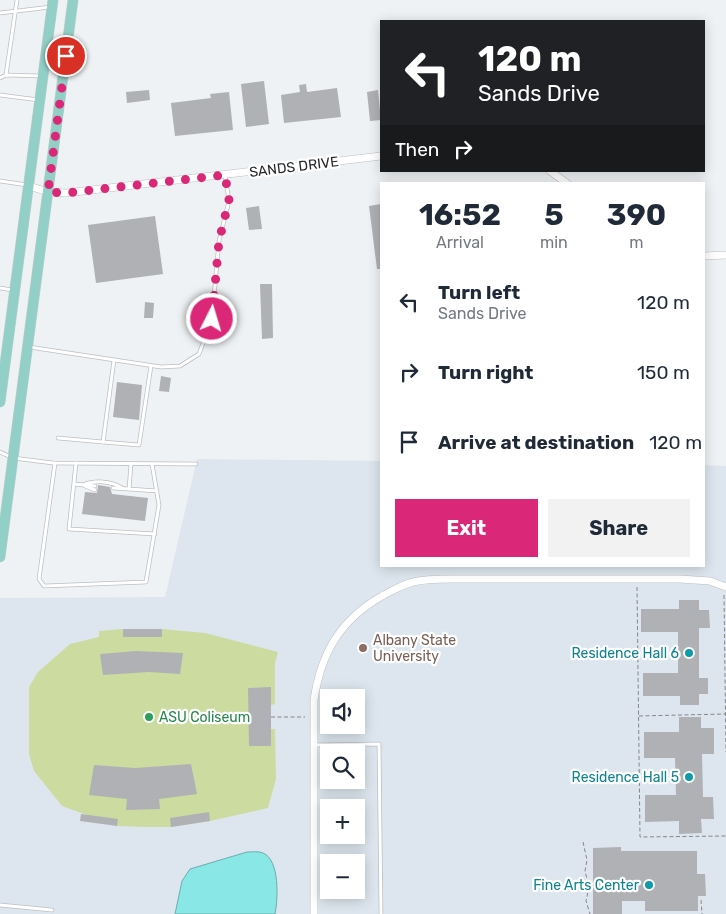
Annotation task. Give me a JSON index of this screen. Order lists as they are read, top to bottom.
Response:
{
  "streets": {
    "street": ["SANDS DRIVE"]
  },
  "places": [
    "Albany State University",
    "Residence Hall 6",
    "ASU Coliseum",
    "Residence Hall 5",
    "Fine Arts Center"
  ],
  "page": {
    "turn": ["120 m", "Sands Drive"],
    "then": "Then",
    "eta": [
      "16:52",
      "Arrival",
      "5",
      "min",
      "390",
      "m"
    ],
    "list": [
      {
        "name": "Turn left",
        "note": "Sands Drive",
        "value": "120 m"
      },
      {
        "name": "Turn right",
        "value": "150 m"
      },
      {
        "name": "Arrive at destination",
        "value": "120 m"
      }
    ],
    "buttons": ["Exit", "Share"],
    "map_buttons": ["+", "−"]
  }
}
